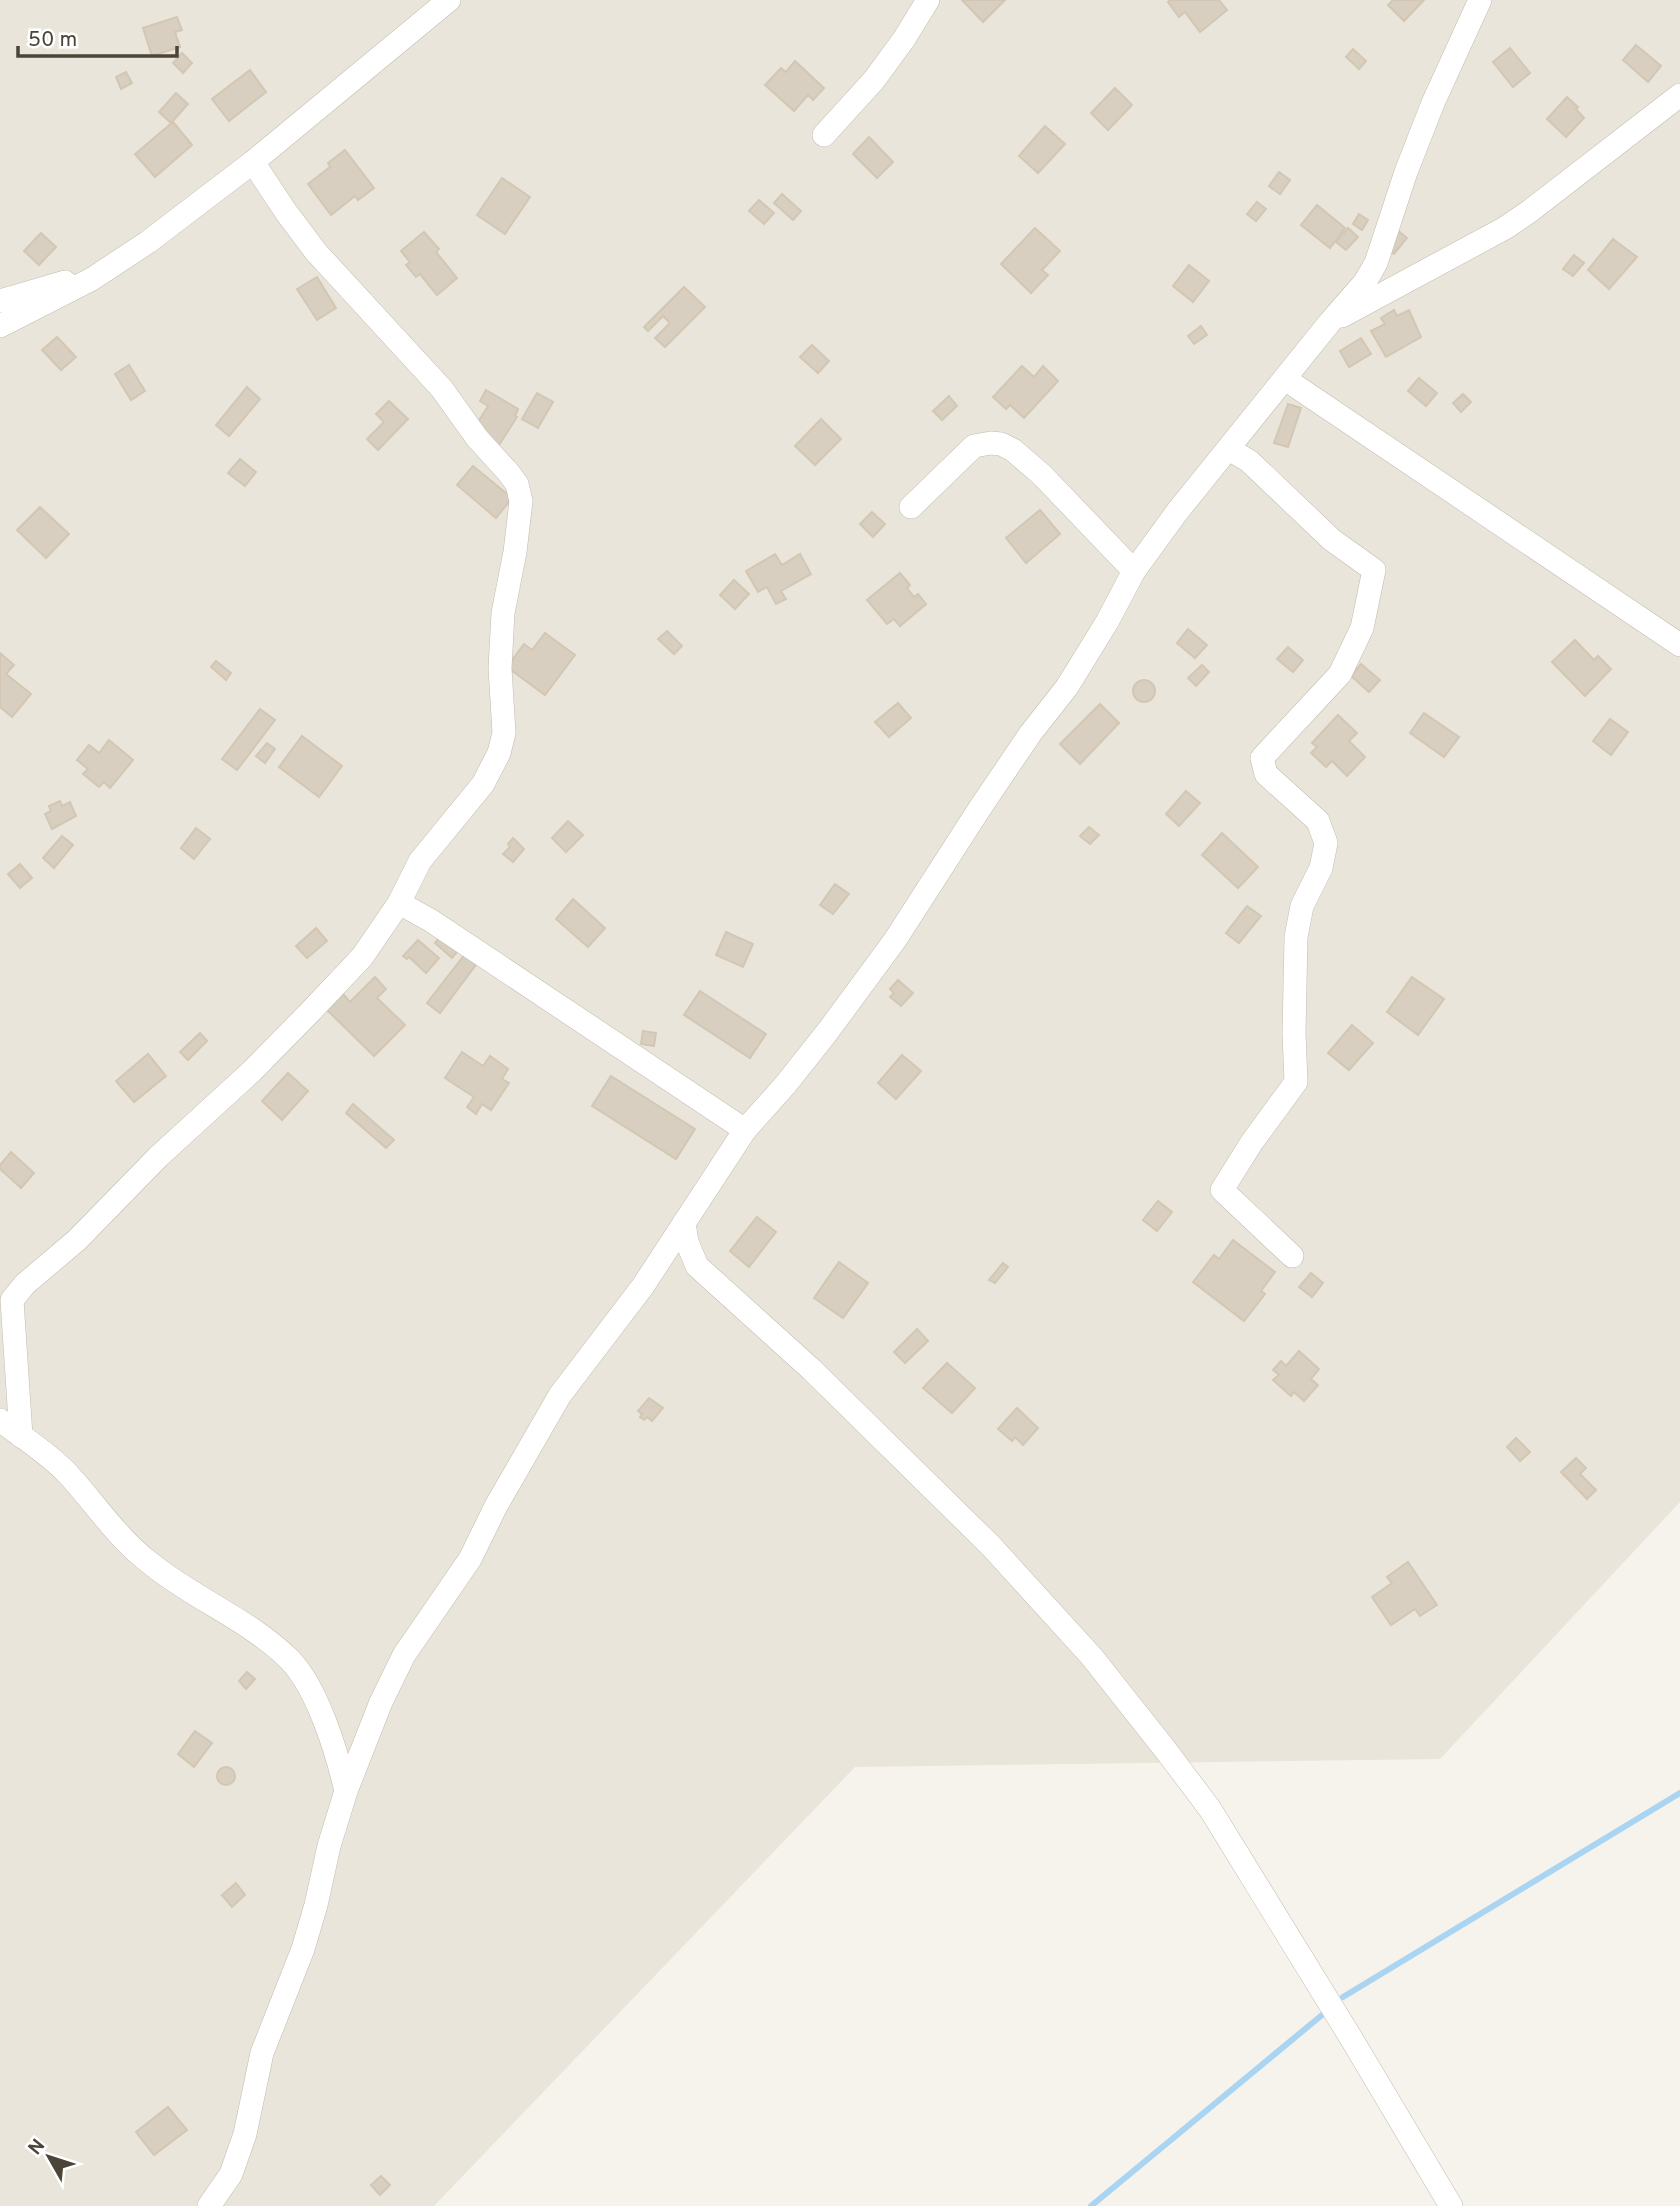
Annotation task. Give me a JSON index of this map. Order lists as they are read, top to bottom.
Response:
{
  "scale_bar": "50 m",
  "north": "top left"
}
